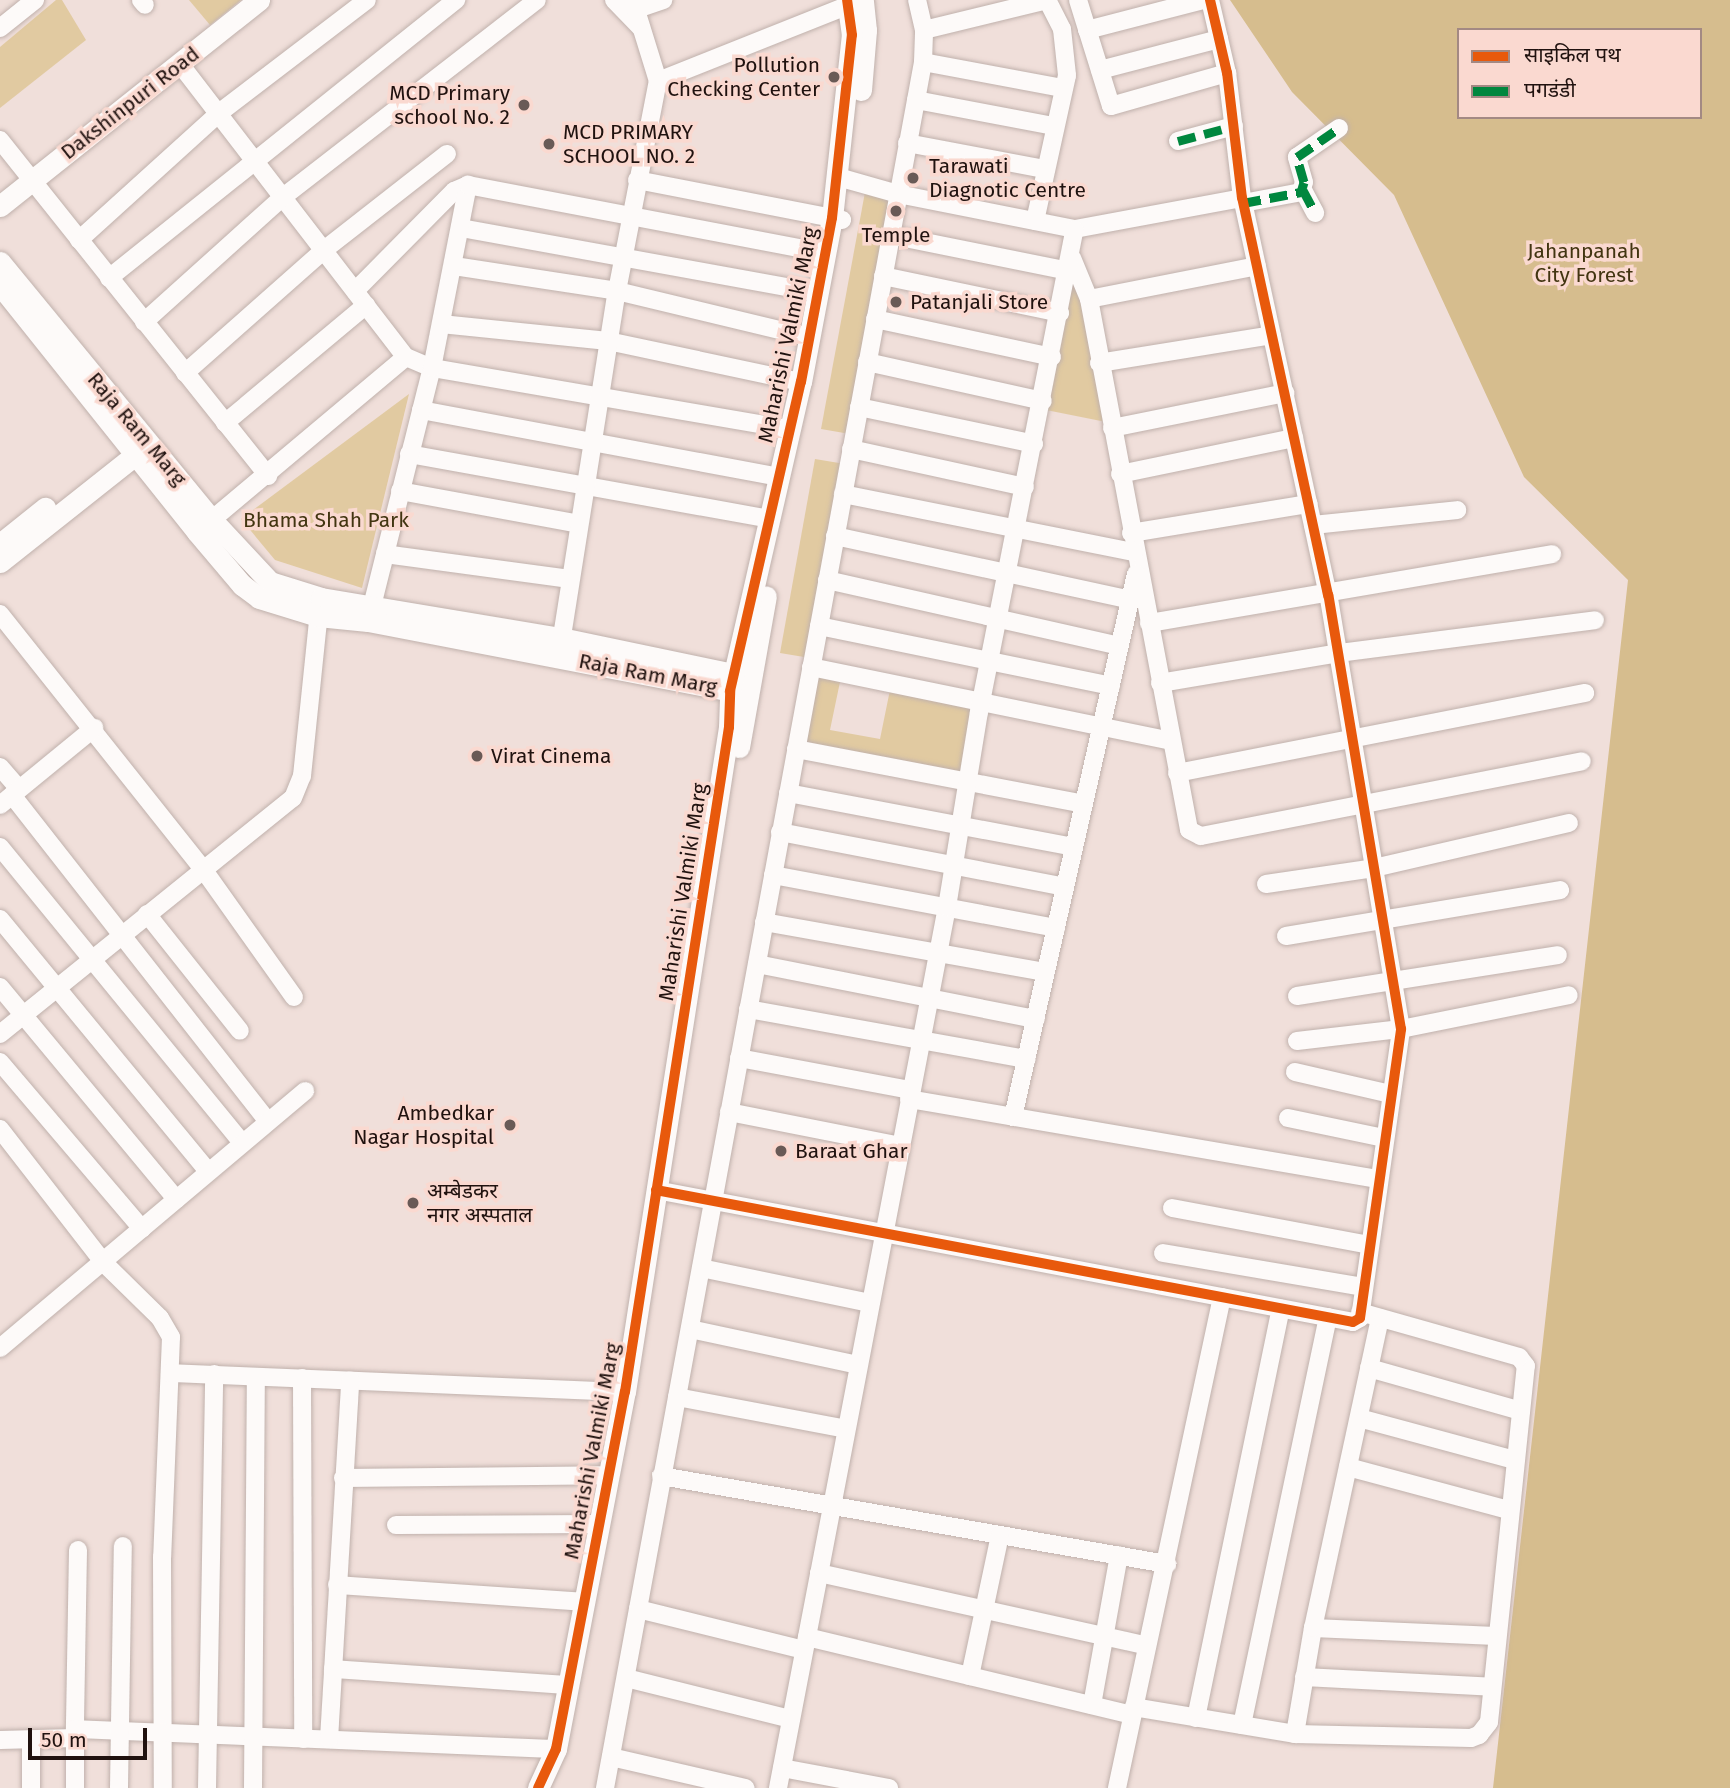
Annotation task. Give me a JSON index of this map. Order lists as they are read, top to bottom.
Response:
{
  "streets": {
    "street": ["Dakshinpuri Road", "Maharishi Valmiki Marg", "Raja Ram Marg"]
  },
  "crossings": [
    ["Maharishi Valmiki Marg", "Raja Ram Marg"]
  ],
  "parks": ["Jahanpanah City Forest", "Bhama Shah Park"],
  "places": [
    "Pollution Checking Center",
    "MCD Primary school No. 2",
    "MCD PRIMARY SCHOOL NO. 2",
    "Tarawati Diagnotic Centre",
    "Temple",
    "Patanjali Store",
    "Virat Cinema",
    "Ambedkar Nagar Hospital",
    "Baraat Ghar",
    "अम्बेडकर नगर अस्पताल"
  ],
  "legend": ["साइकिल पथ", "पगडंडी"],
  "scale_bar": "50 m"
}
